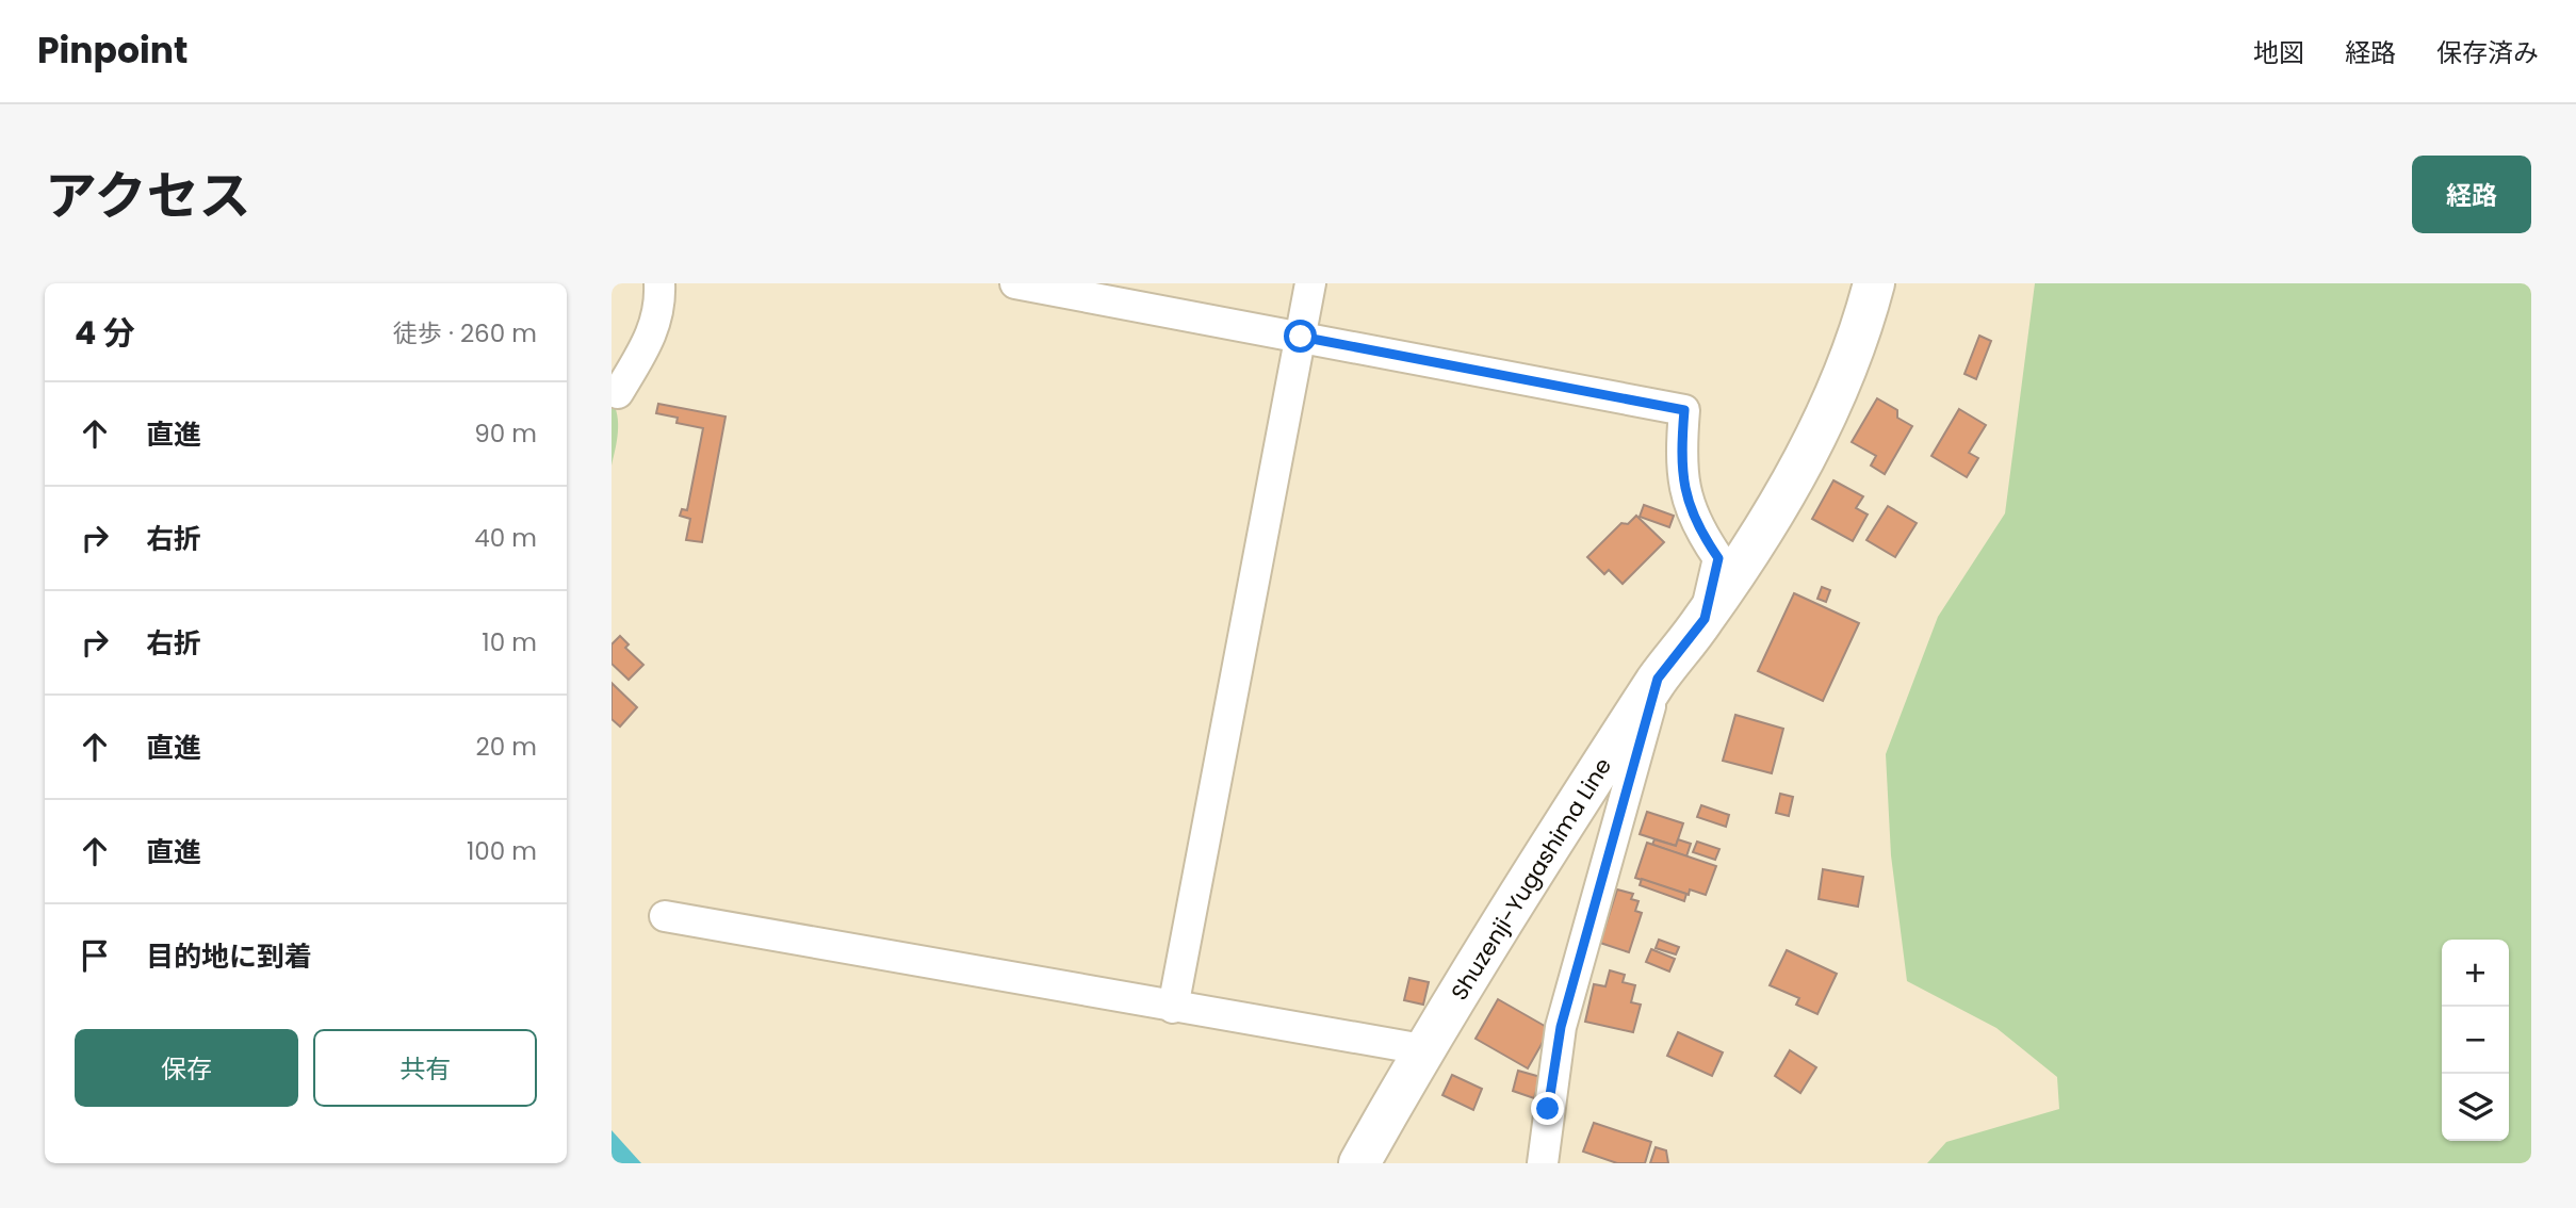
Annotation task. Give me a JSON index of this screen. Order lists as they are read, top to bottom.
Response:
{
  "streets": {
    "main road": ["Shuzenji-Yugashima Line"]
  },
  "page": {
    "header": "Pinpoint",
    "nav": ["地図", "経路", "保存済み"],
    "title": "アクセス",
    "buttons": [
      "経路",
      ["保存", "共有"]
    ],
    "heading": ["4 分", "徒歩 · 260 m"],
    "list": [
      ["直進", "90 m"],
      ["右折", "40 m"],
      ["右折", "10 m"],
      ["直進", "20 m"],
      ["直進", "100 m"],
      "目的地に到着"
    ],
    "map_buttons": ["+", "−"]
  }
}
